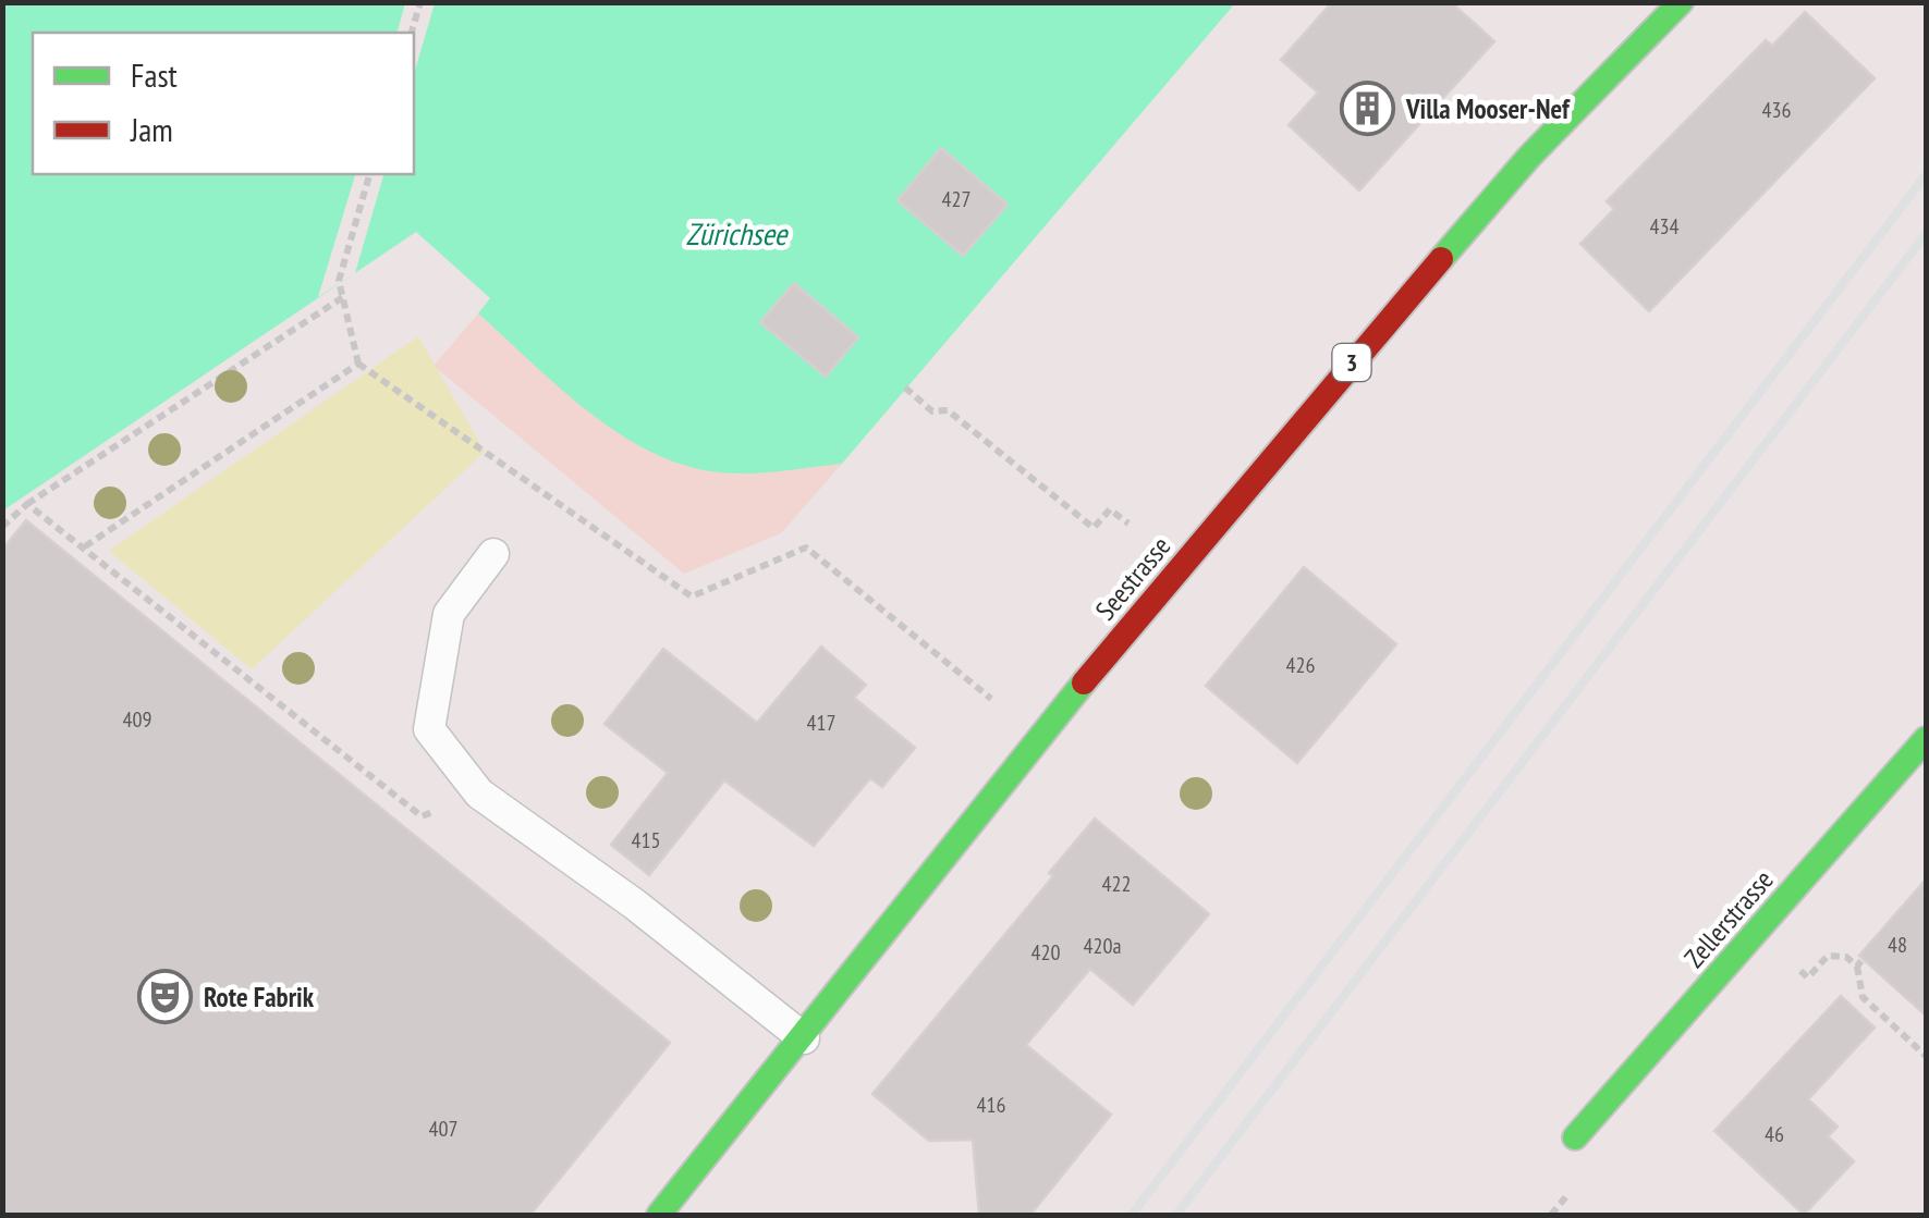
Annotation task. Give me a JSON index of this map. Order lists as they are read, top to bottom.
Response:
{
  "streets": {
    "main road": ["3", "Seestrasse", "Zellerstrasse"]
  },
  "water": ["Zürichsee"],
  "places": {
    "building": ["Villa Mooser-Nef"],
    "theatre": ["Rote Fabrik"]
  },
  "house_numbers": [
    "436",
    "427",
    "434",
    "426",
    "409",
    "417",
    "415",
    "422",
    "48",
    "420a",
    "420",
    "416",
    "407",
    "46"
  ],
  "legend": ["Fast", "Jam"]
}
